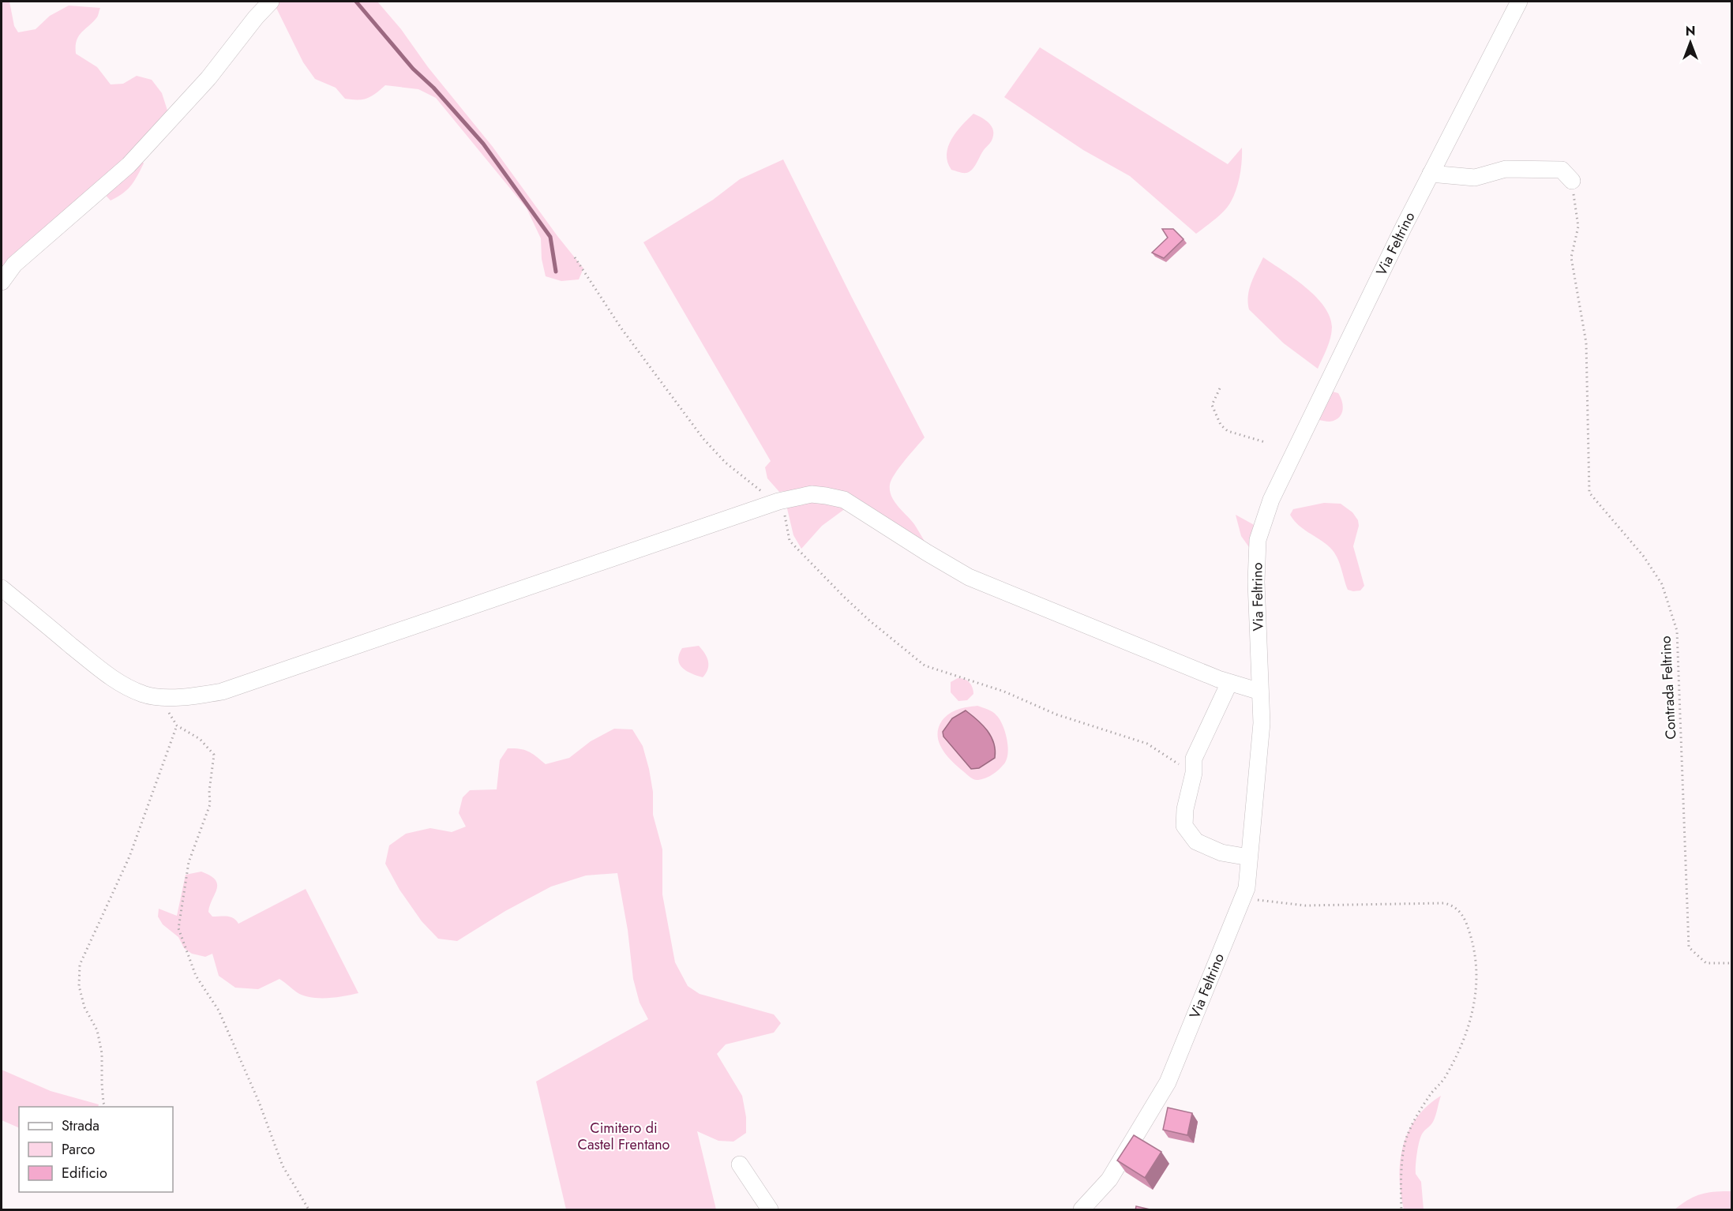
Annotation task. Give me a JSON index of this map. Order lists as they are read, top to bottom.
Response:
{
  "streets": {
    "street": ["Via Feltrino"],
    "path": ["Contrada Feltrino"]
  },
  "parks": ["Cimitero di Castel Frentano"],
  "legend": ["Strada", "Parco", "Edificio"],
  "north": "top"
}
